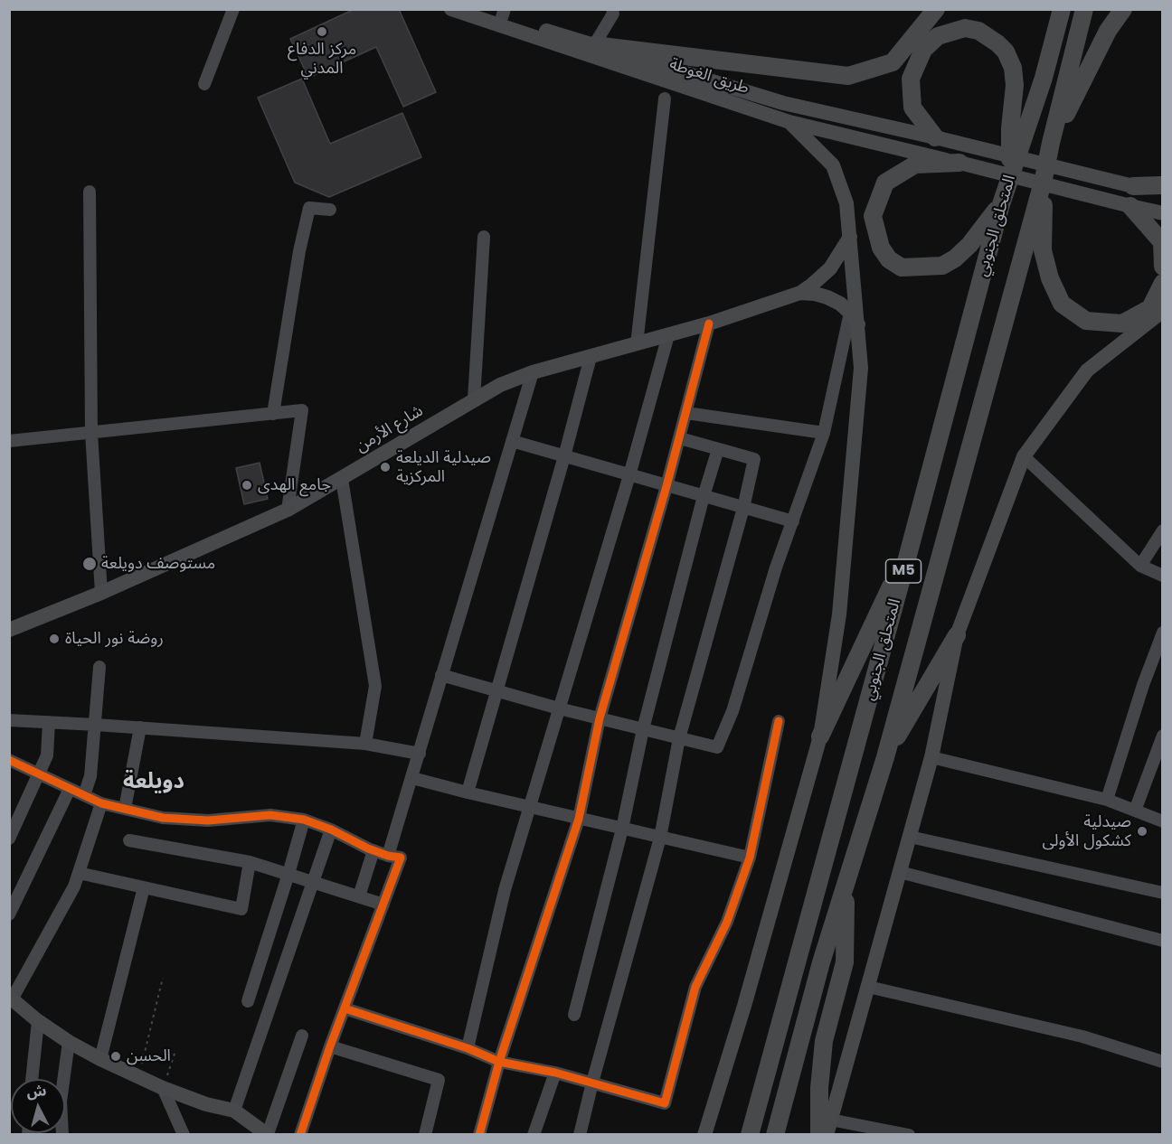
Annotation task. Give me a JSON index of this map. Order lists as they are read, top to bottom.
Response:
{
  "streets": {
    "highway": ["المتحلق الجنوبي", "M5"],
    "main road": ["طريق الغوطة", "شارع الأرمن"]
  },
  "crossings": [
    ["طريق الغوطة", "المتحلق الجنوبي"]
  ],
  "districts": ["دويلعة"],
  "places": [
    "مركز الدفاع المدني",
    "صيدلية الديلعة المركزية",
    "جامع الهدى",
    "مستوصف دويلعة",
    "روضة نور الحياة",
    "صيدلية كشكول الأولى",
    "الحسن"
  ],
  "north": "top"
}
